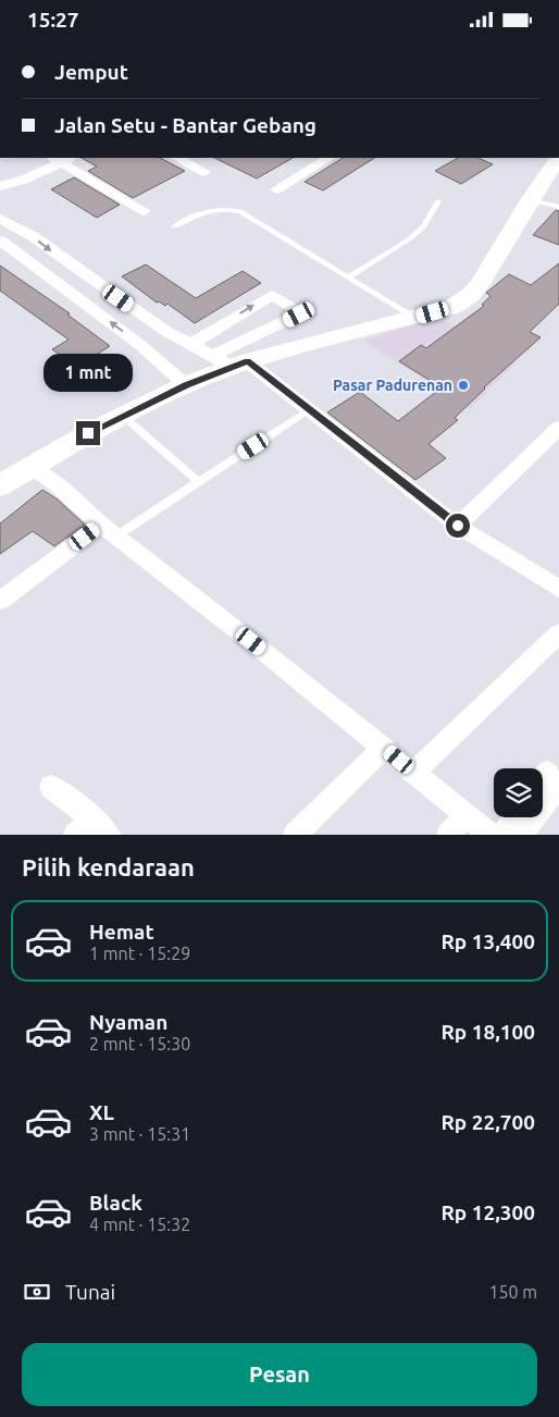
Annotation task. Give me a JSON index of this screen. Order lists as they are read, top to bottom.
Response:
{
  "places": ["Pasar Padurenan"],
  "page": {
    "status": "15:27",
    "banner": ["Jemput", "Jalan Setu - Bantar Gebang"],
    "bubble": "1 mnt",
    "heading": "Pilih kendaraan",
    "list": [
      {
        "name": "Hemat",
        "note": "1 mnt · 15:29",
        "value": "Rp 13,400"
      },
      {
        "name": "Nyaman",
        "note": "2 mnt · 15:30",
        "value": "Rp 18,100"
      },
      {
        "name": "XL",
        "note": "3 mnt · 15:31",
        "value": "Rp 22,700"
      },
      {
        "name": "Black",
        "note": "4 mnt · 15:32",
        "value": "Rp 12,300"
      }
    ],
    "pay": ["Tunai", "150 m"],
    "buttons": "Pesan"
  }
}
